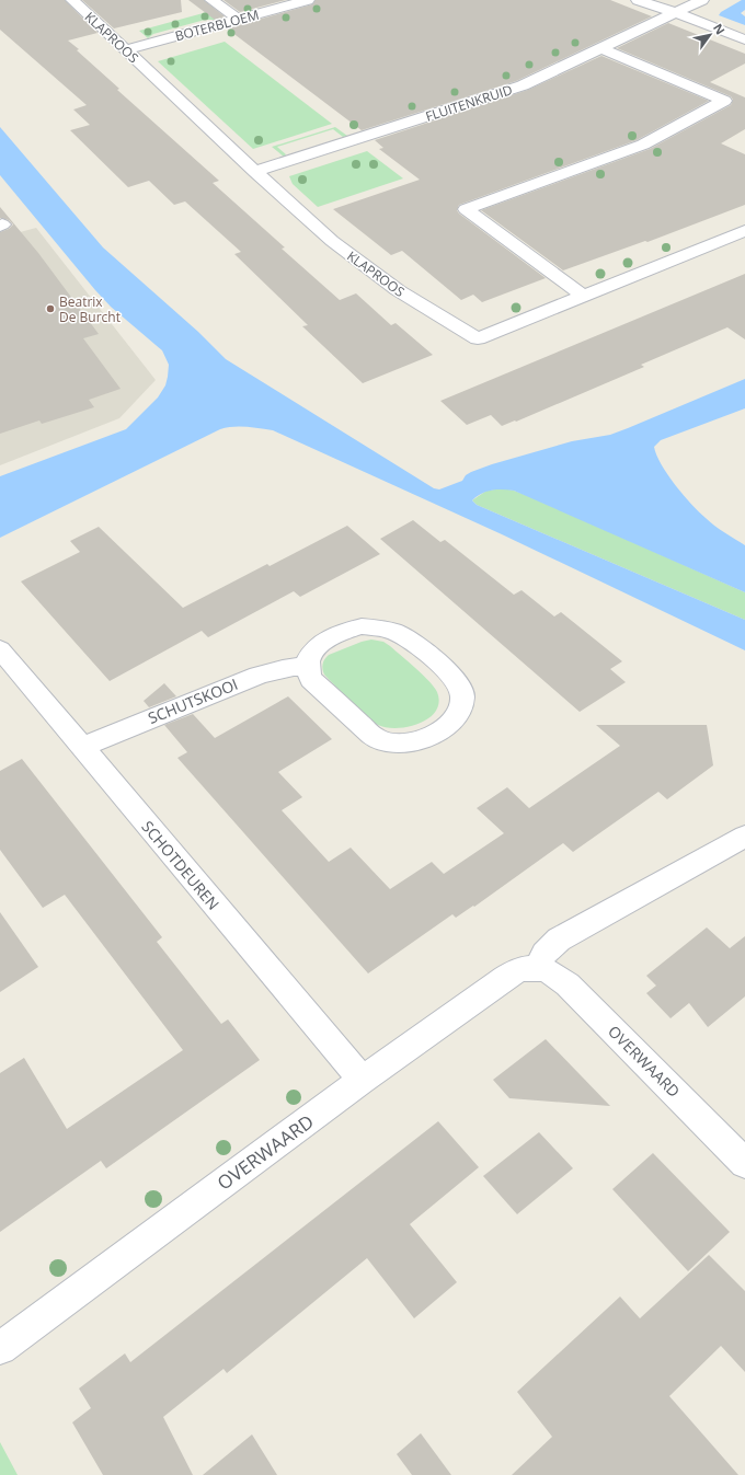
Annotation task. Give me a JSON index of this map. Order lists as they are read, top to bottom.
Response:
{
  "streets": {
    "street": [
      "BOTERBLOEM",
      "KLAPROOS",
      "FLUITENKRUID",
      "SCHUTSKOOI",
      "SCHOTDEUREN",
      "OVERWAARD"
    ]
  },
  "crossings": [
    ["BOTERBLOEM", "KLAPROOS"],
    ["KLAPROOS", "FLUITENKRUID"],
    ["SCHUTSKOOI", "SCHOTDEUREN"],
    ["SCHOTDEUREN", "OVERWAARD"]
  ],
  "places": ["Beatrix De Burcht"],
  "north": "top right"
}
